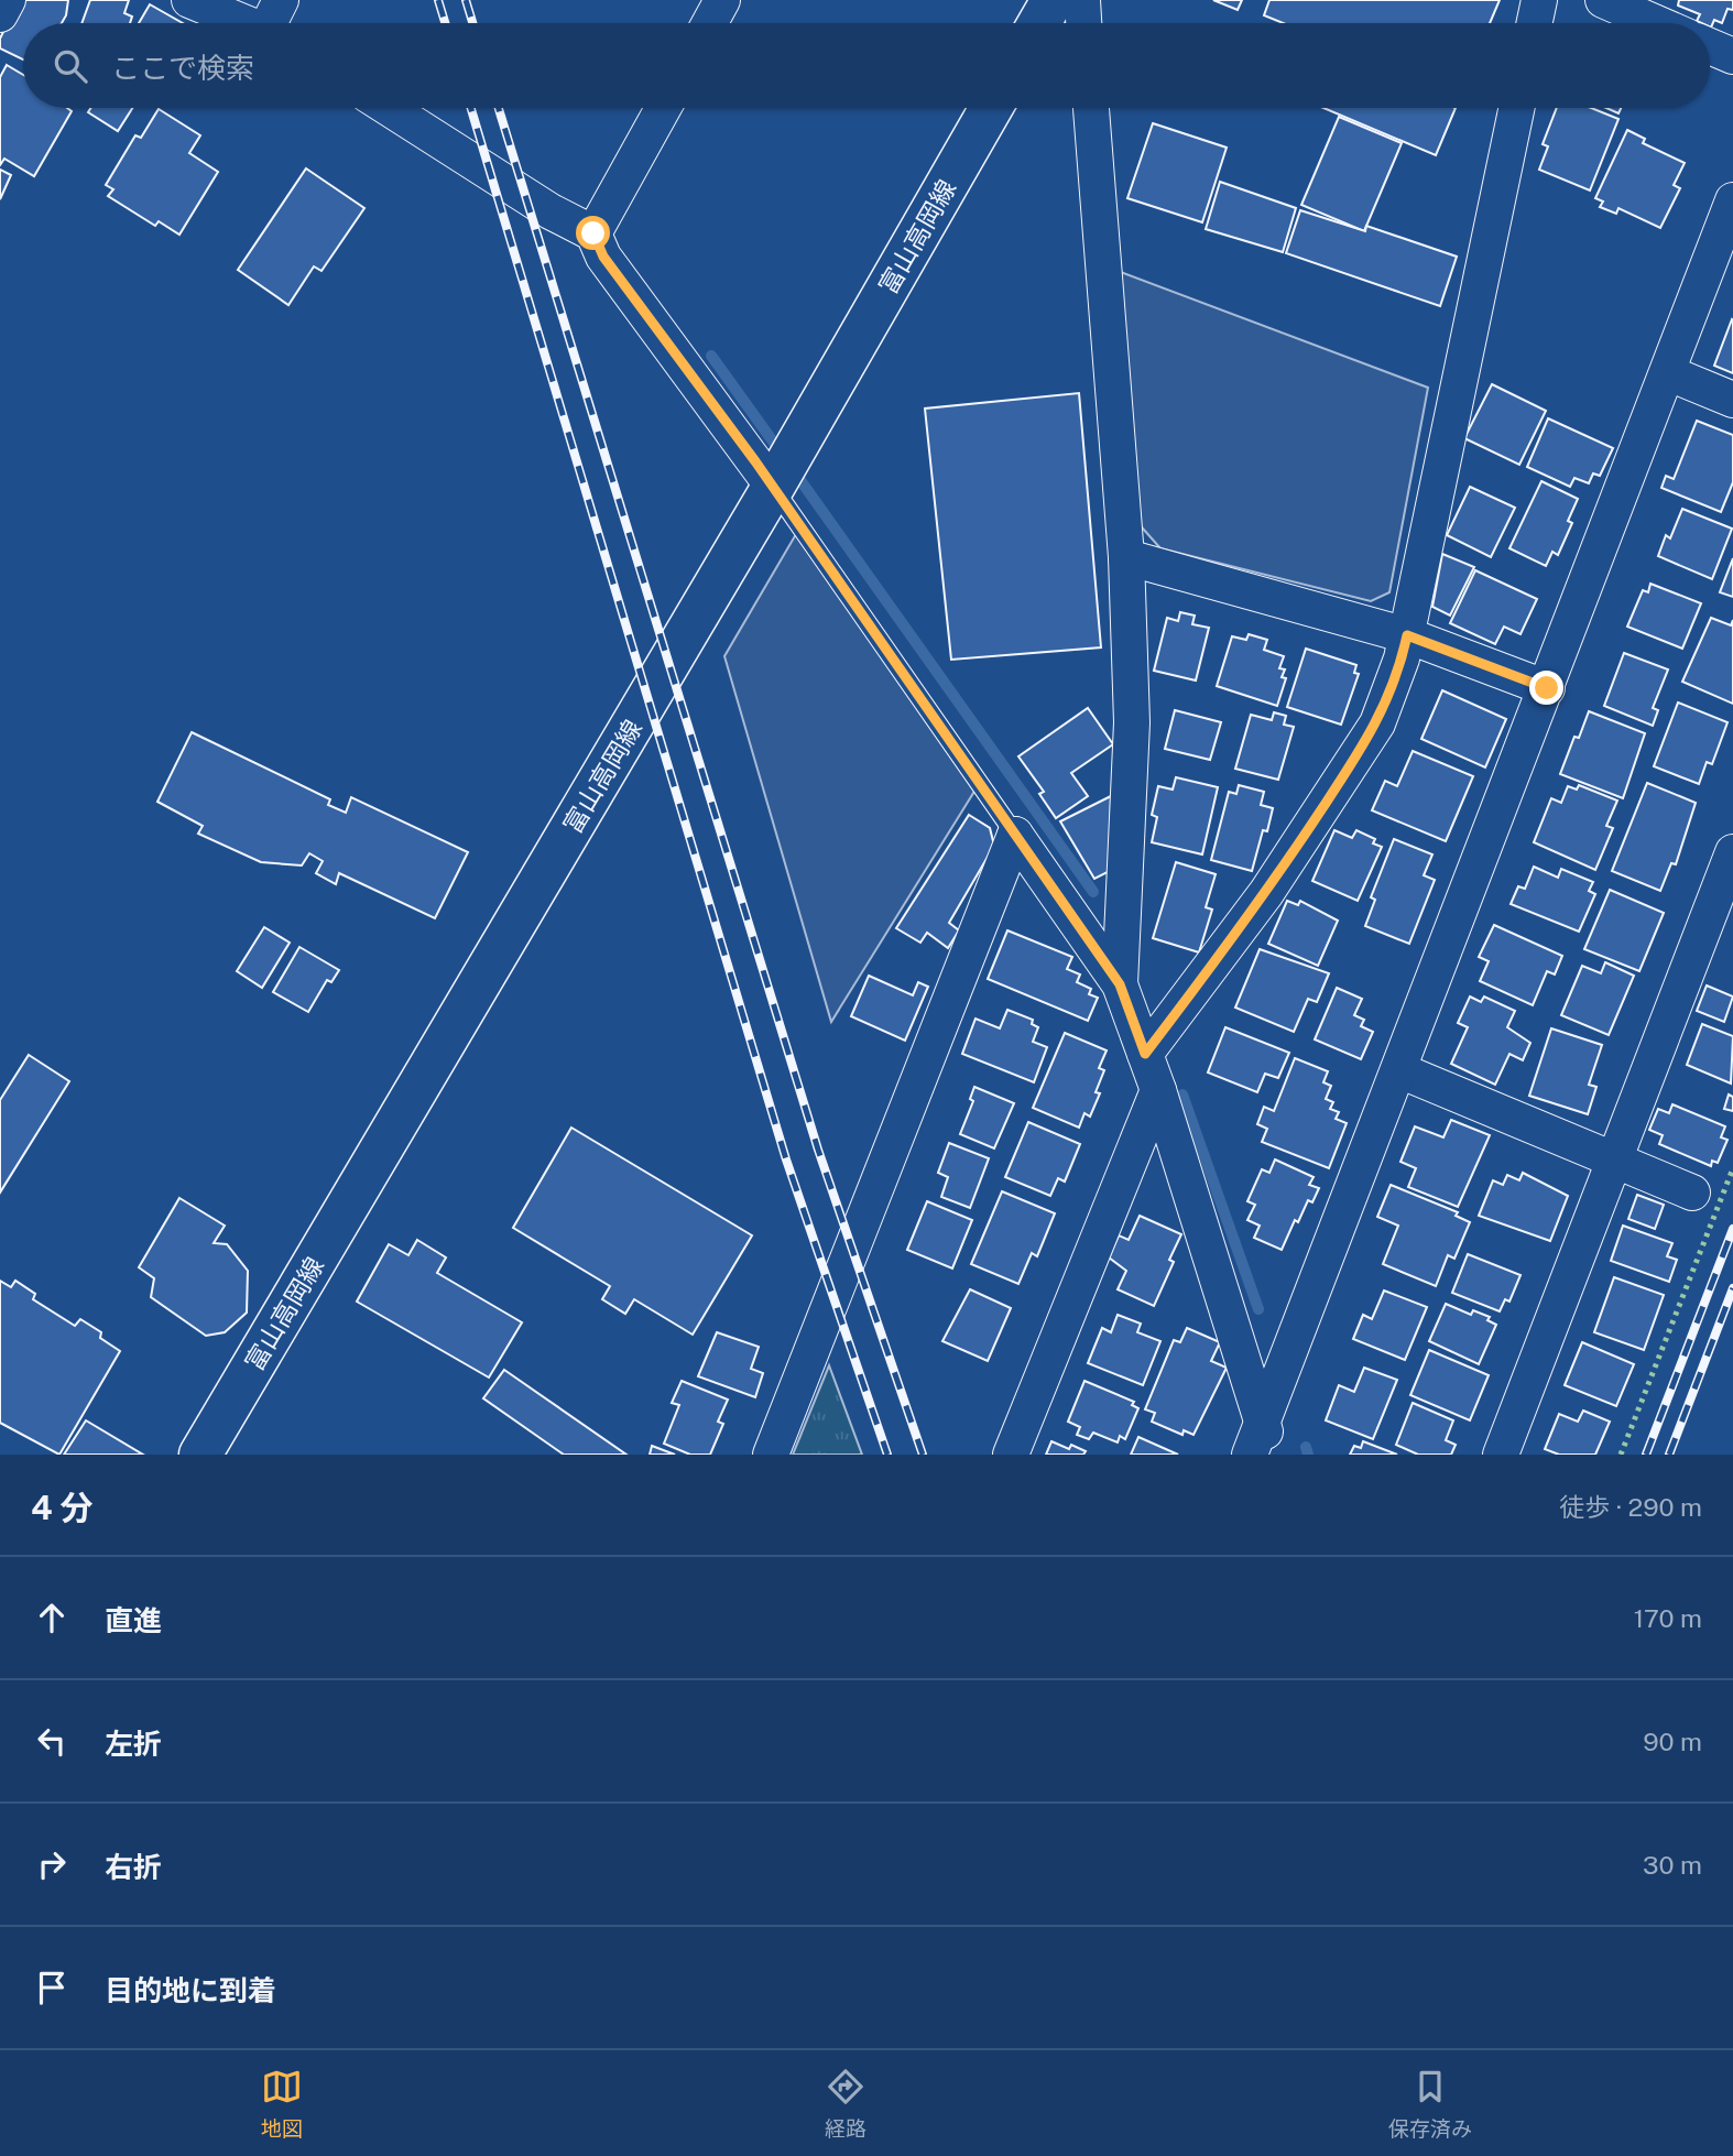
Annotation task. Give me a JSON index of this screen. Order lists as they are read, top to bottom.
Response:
{
  "streets": {
    "main road": ["富山高岡線"]
  },
  "page": {
    "search": "ここで検索",
    "heading": ["4 分", "徒歩 · 290 m"],
    "list": [
      ["直進", "170 m"],
      ["左折", "90 m"],
      ["右折", "30 m"],
      "目的地に到着"
    ],
    "nav": ["地図", "経路", "保存済み"]
  }
}
